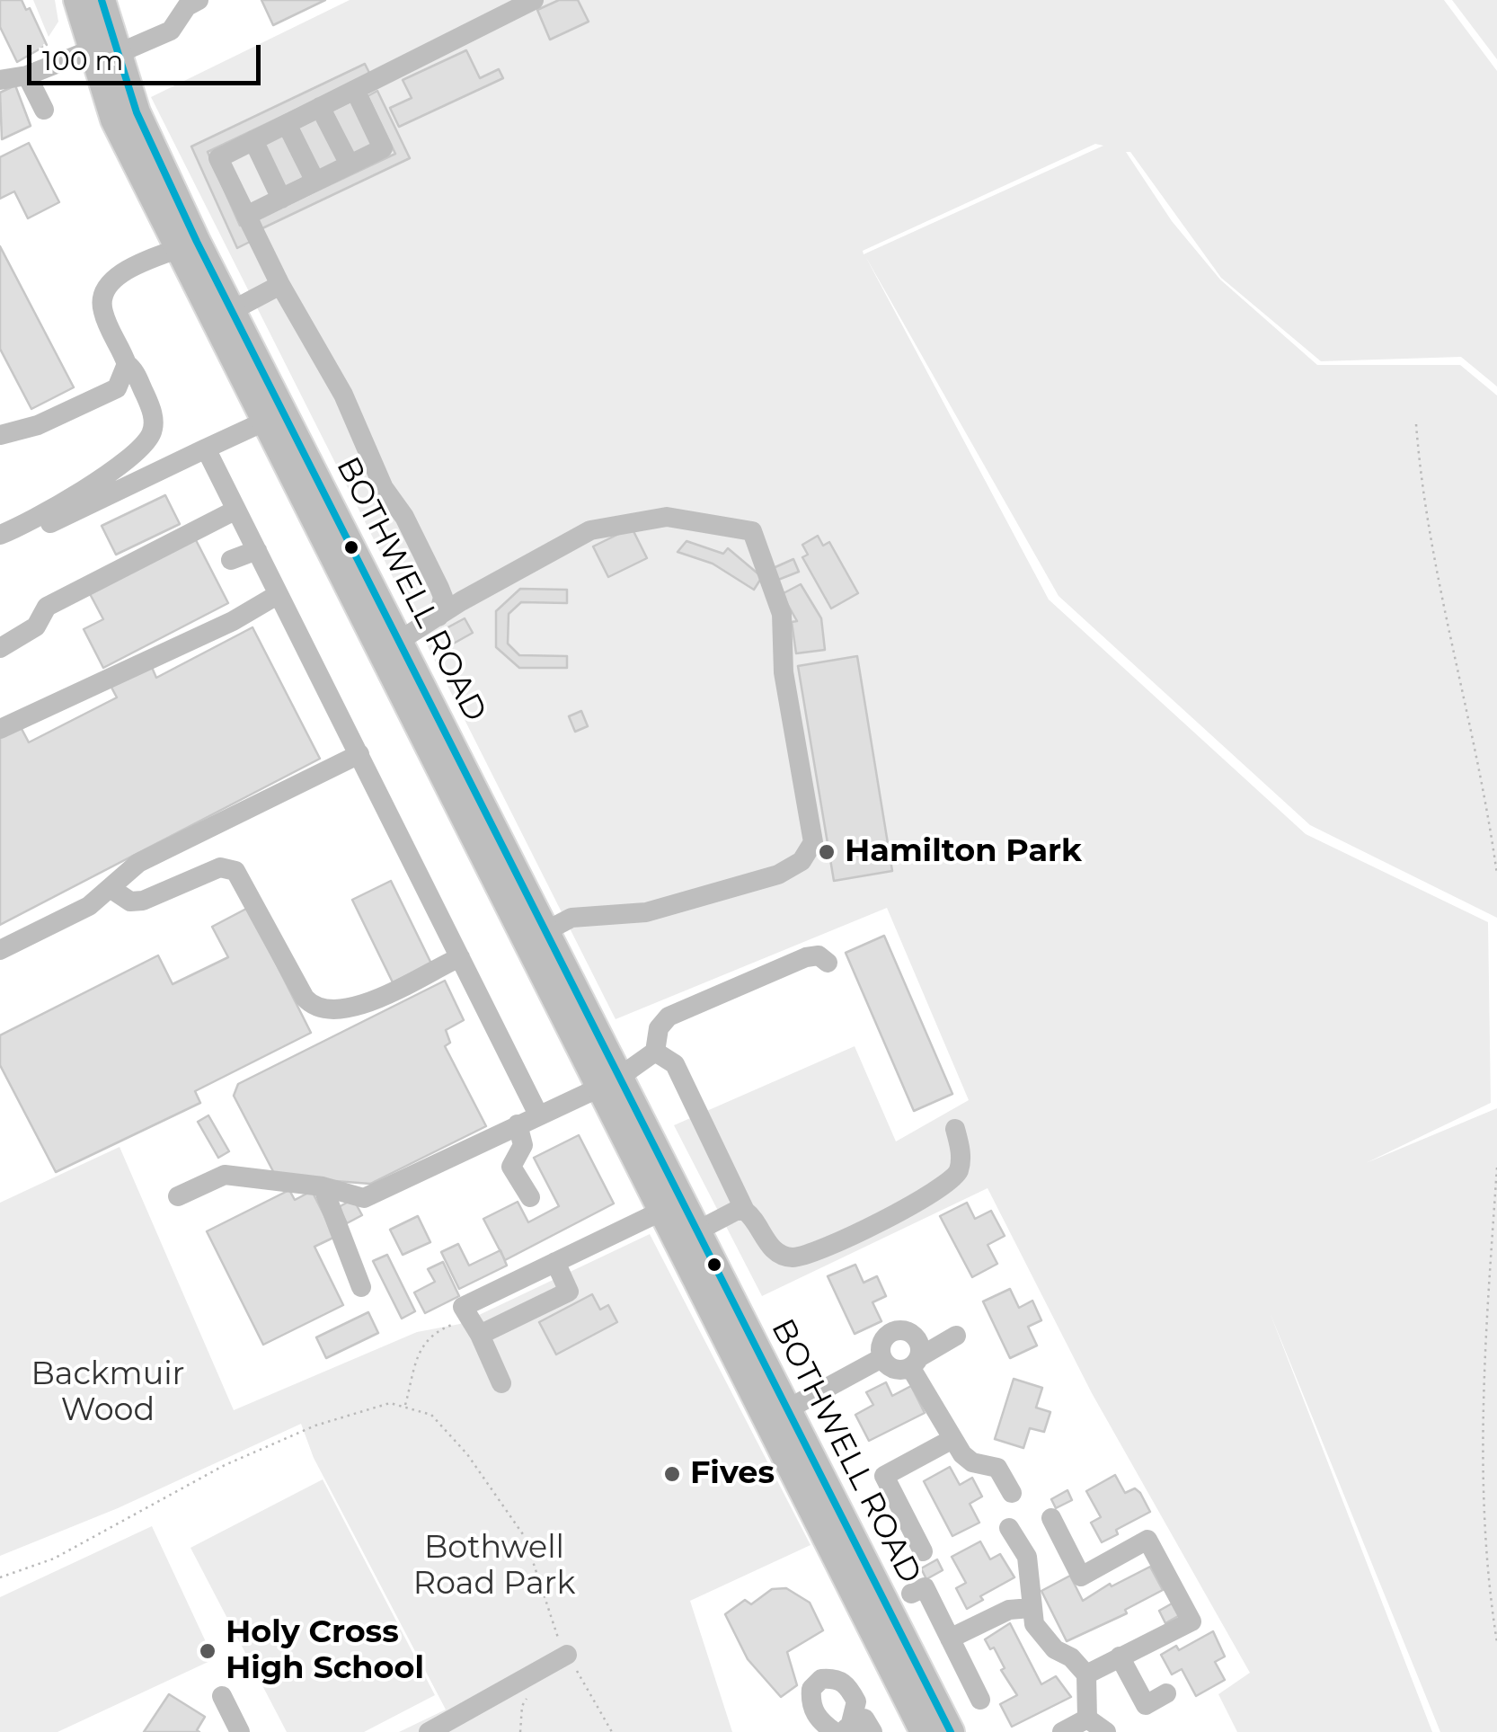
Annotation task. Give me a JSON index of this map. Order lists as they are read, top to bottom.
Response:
{
  "streets": {
    "main road": ["BOTHWELL ROAD"]
  },
  "parks": ["Backmuir Wood", "Bothwell Road Park"],
  "places": ["Hamilton Park", "Fives", "Holy Cross High School"],
  "scale_bar": "100 m"
}
